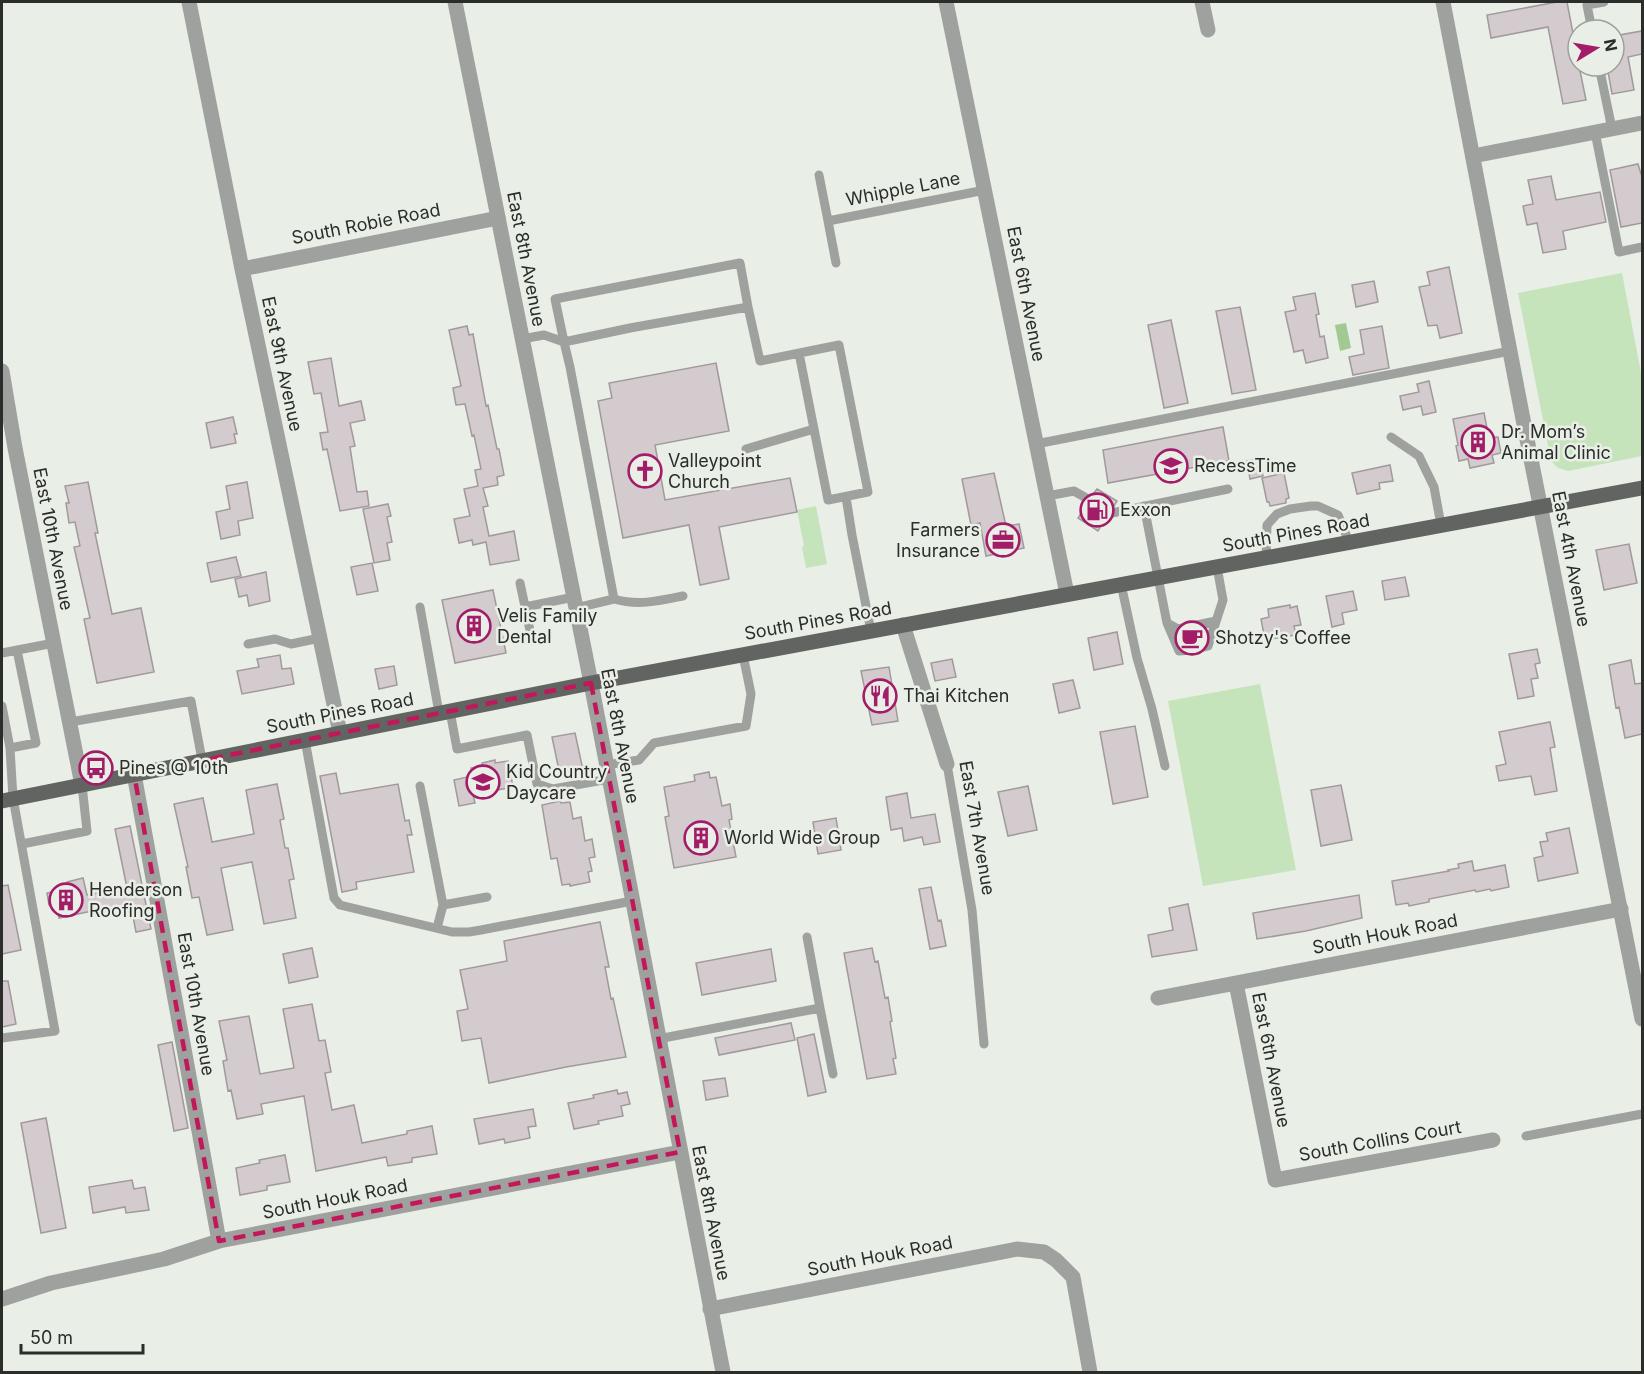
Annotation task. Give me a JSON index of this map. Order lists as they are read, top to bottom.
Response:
{
  "streets": {
    "main road": ["South Pines Road"],
    "street": [
      "South Robie Road",
      "East 8th Avenue",
      "East 6th Avenue",
      "East 9th Avenue",
      "East 10th Avenue",
      "East 4th Avenue",
      "East 7th Avenue",
      "South Houk Road",
      "South Collins Court"
    ],
    "lane": ["Whipple Lane"]
  },
  "crossings": [
    ["Whipple Lane", "East 6th Avenue"],
    ["South Robie Road", "East 8th Avenue"],
    ["South Robie Road", "East 9th Avenue"],
    ["East 8th Avenue", "South Pines Road"],
    ["East 8th Avenue", "South Houk Road"],
    ["East 6th Avenue", "South Pines Road"],
    ["East 6th Avenue", "South Houk Road"],
    ["East 6th Avenue", "South Collins Court"],
    ["East 9th Avenue", "South Pines Road"],
    ["South Pines Road", "East 10th Avenue"],
    ["South Pines Road", "East 4th Avenue"],
    ["South Pines Road", "East 7th Avenue"],
    ["East 10th Avenue", "South Houk Road"],
    ["East 4th Avenue", "South Houk Road"]
  ],
  "places": {
    "building": [
      "Dr. Mom’s Animal Clinic",
      "Velis Family Dental",
      "World Wide Group",
      "Henderson Roofing"
    ],
    "school or university": ["RecessTime", "Kid Country Daycare"],
    "church": ["Valleypoint Church"],
    "fuel station": ["Exxon"],
    "office": ["Farmers Insurance"],
    "cafe": ["Shotzy's Coffee"],
    "restaurant": ["Thai Kitchen"],
    "bus stop": ["Pines @ 10th"]
  },
  "scale_bar": "50 m",
  "north": "right"
}
